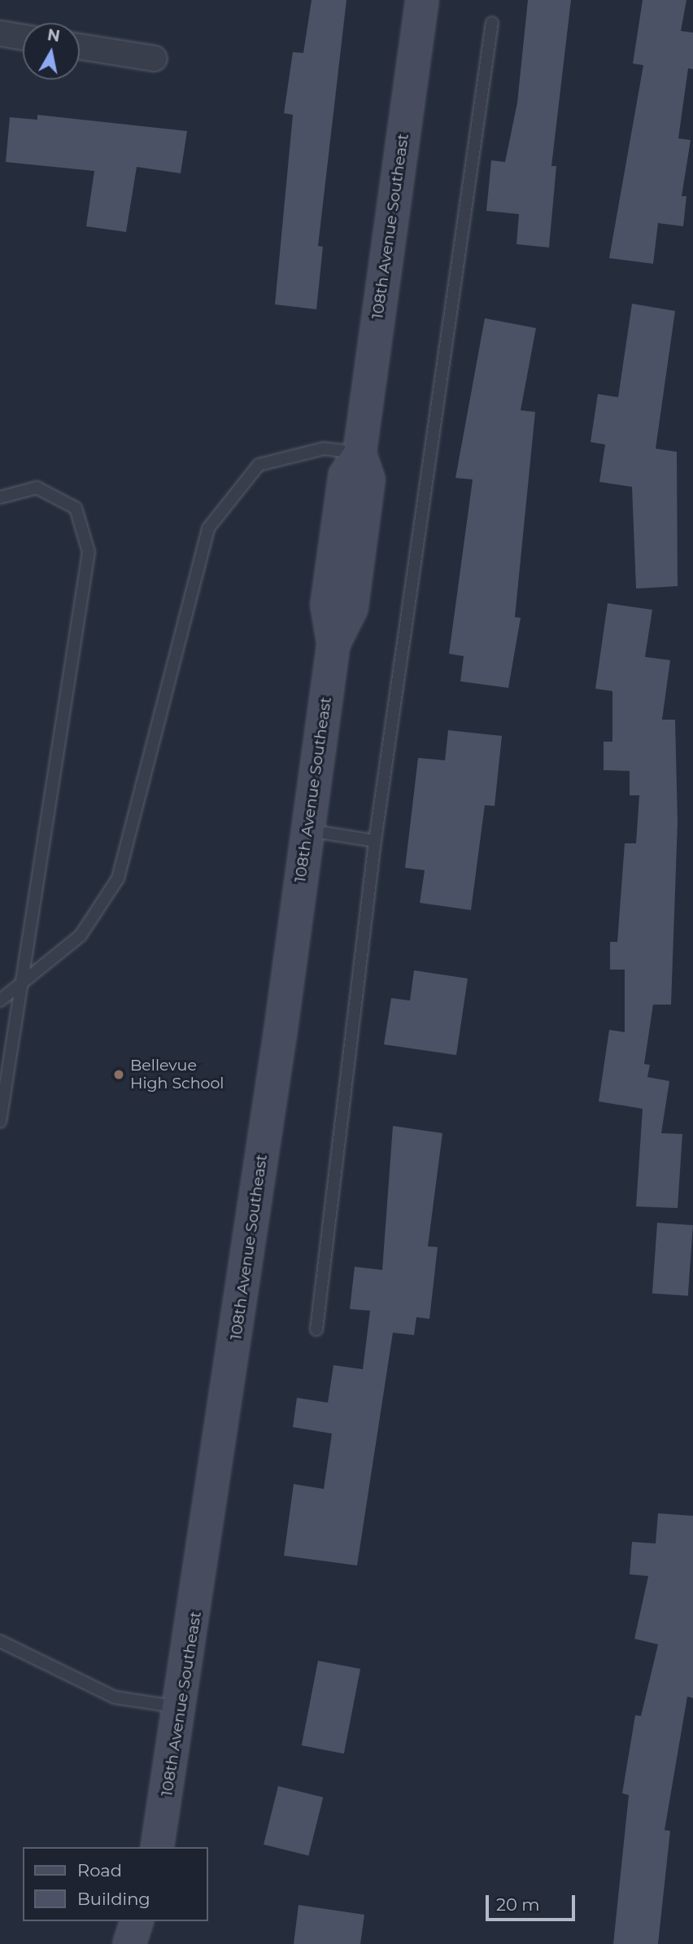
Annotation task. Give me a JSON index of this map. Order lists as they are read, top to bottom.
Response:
{
  "streets": {
    "street": ["108th Avenue Southeast"]
  },
  "places": ["Bellevue High School"],
  "legend": ["Road", "Building"],
  "scale_bar": "20 m",
  "north": "top"
}
